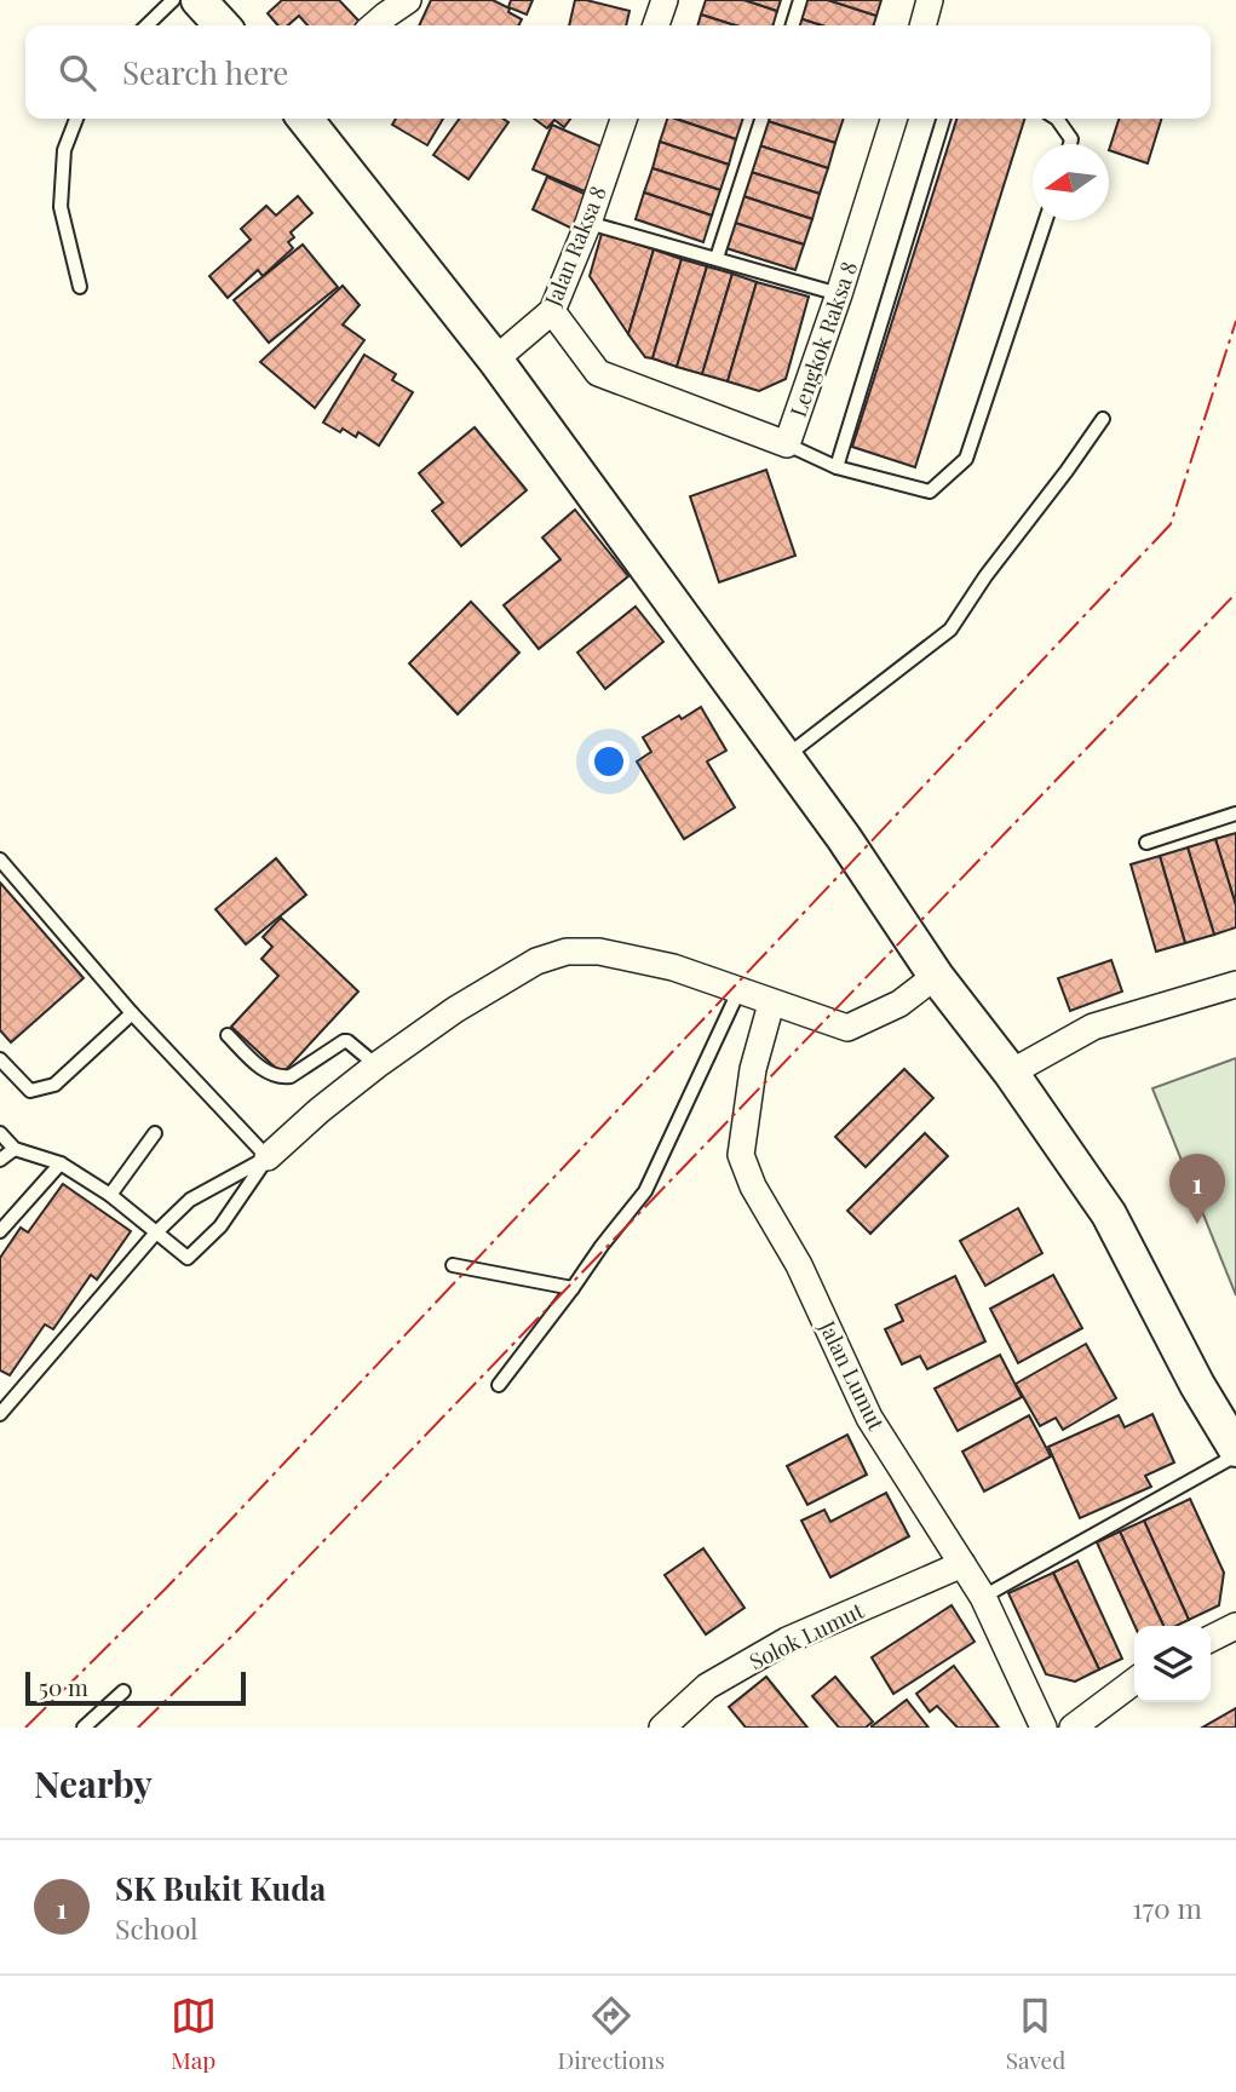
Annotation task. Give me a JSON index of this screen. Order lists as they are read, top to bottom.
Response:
{
  "streets": {
    "street": [
      "Jalan Raksa 8",
      "Lengkok Raksa 8",
      "Jalan Lumut",
      "Solok Lumut"
    ]
  },
  "crossings": [
    ["Jalan Raksa 8", "Lengkok Raksa 8"],
    ["Jalan Lumut", "Solok Lumut"]
  ],
  "scale_bar": "50 m",
  "north": "left",
  "page": {
    "search": "Search here",
    "pins": "1",
    "scale": "50 m",
    "heading": "Nearby",
    "list": [
      {
        "mark": "1",
        "name": "SK Bukit Kuda",
        "note": "School",
        "value": "170 m"
      }
    ],
    "nav": ["Map", "Directions", "Saved"]
  }
}
